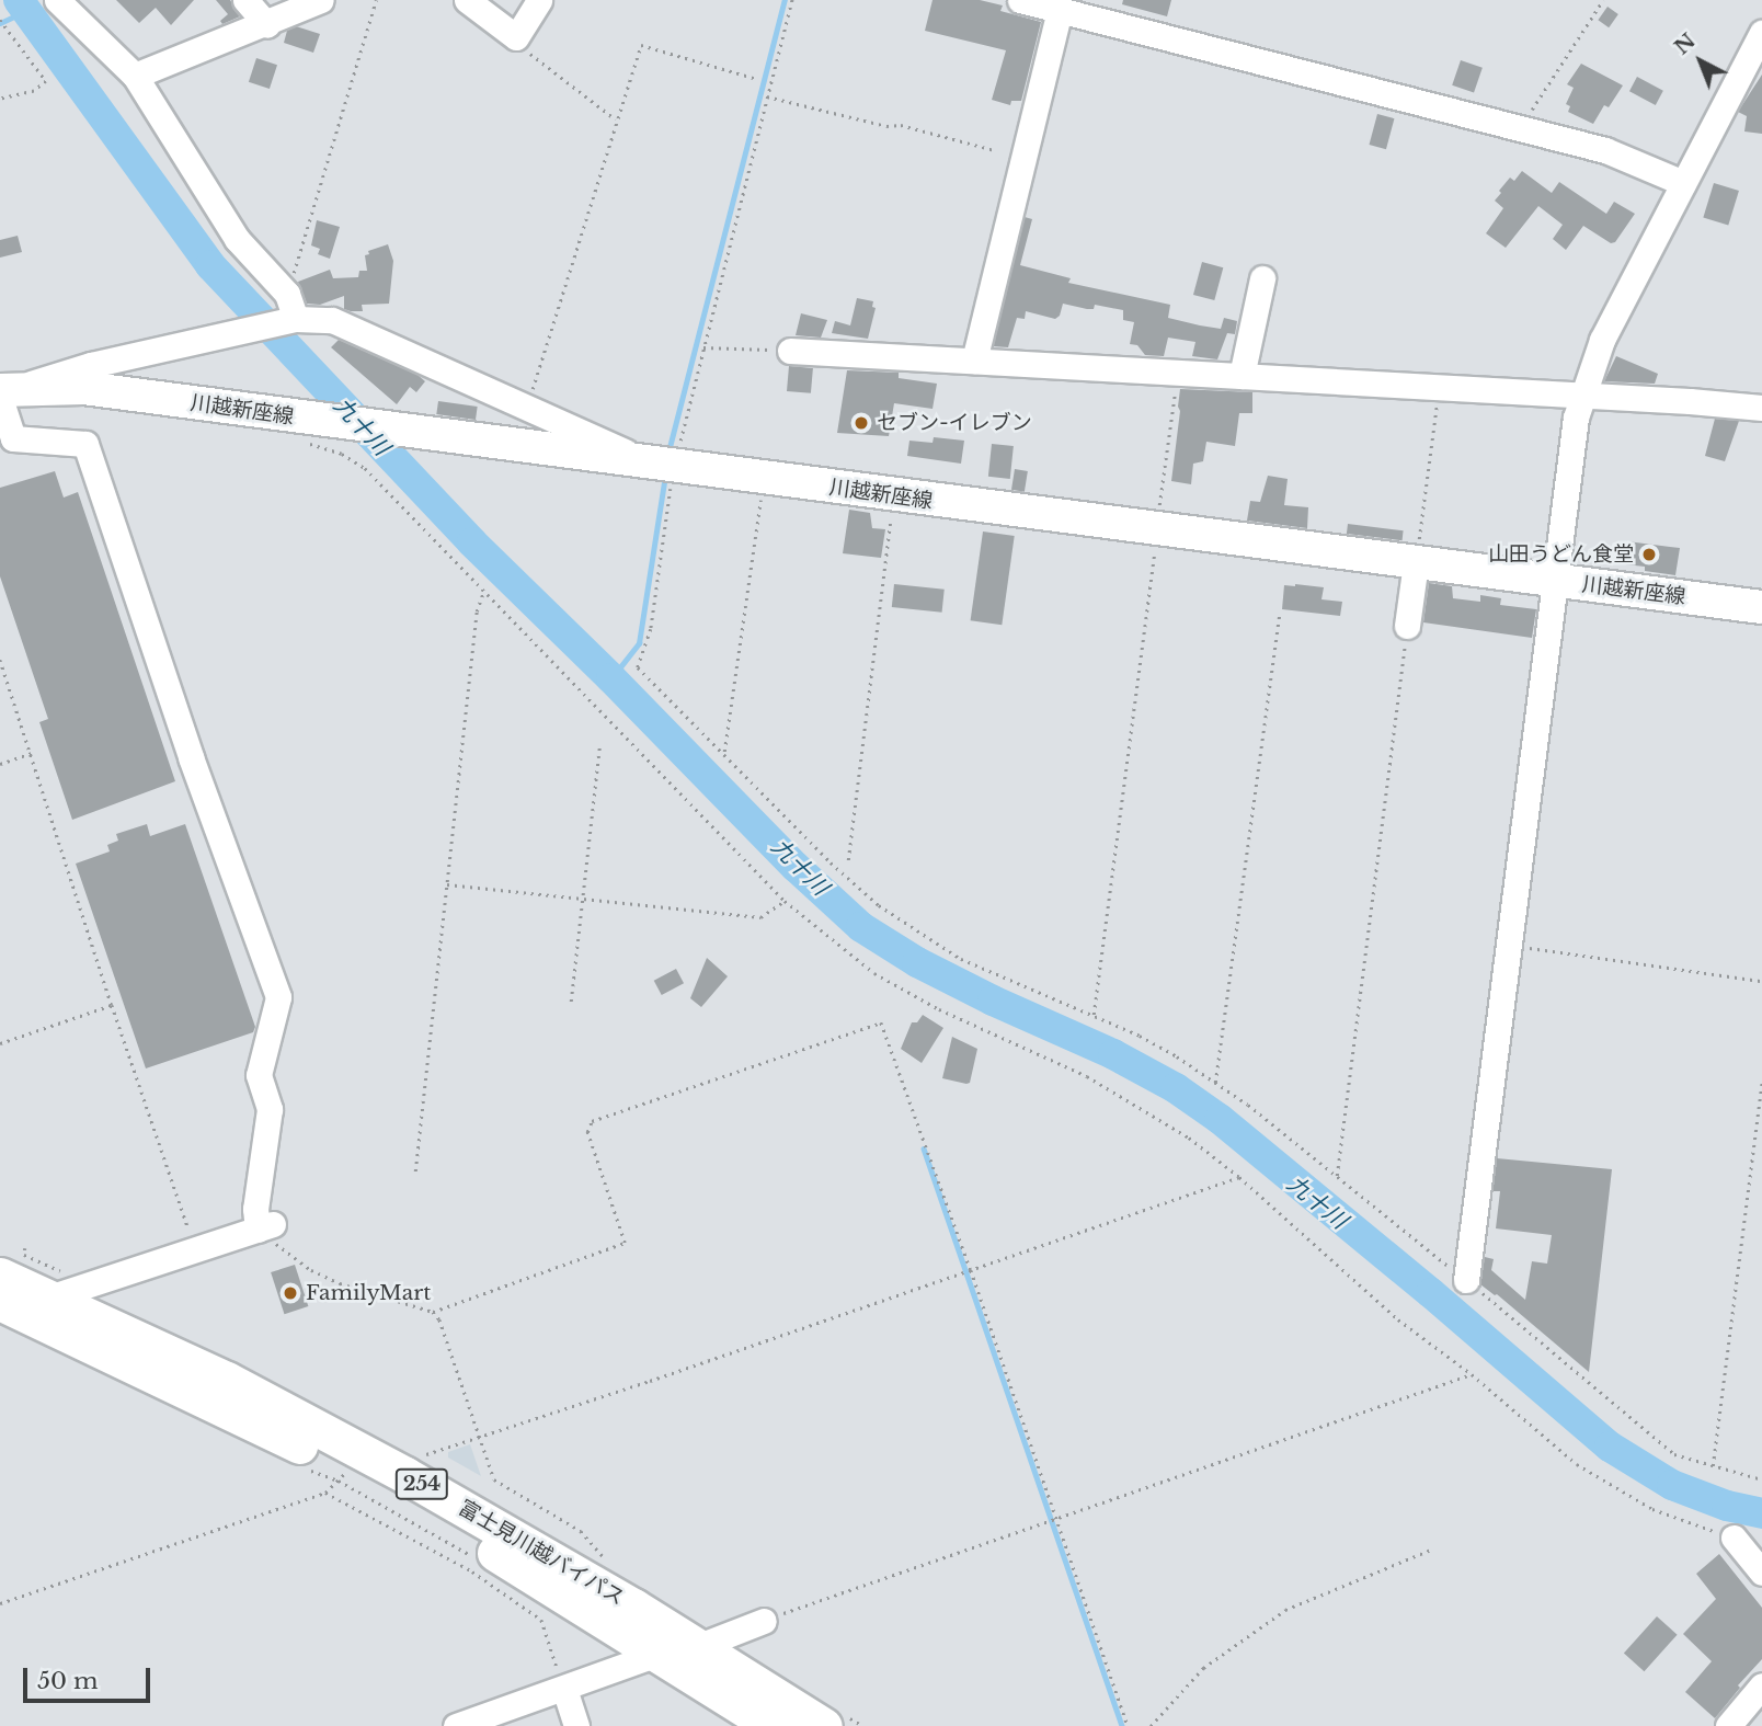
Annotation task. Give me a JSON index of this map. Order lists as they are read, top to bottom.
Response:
{
  "streets": {
    "highway": ["254", "富士見川越バイパス"],
    "main road": ["川越新座線"]
  },
  "water": ["九十川"],
  "places": ["セブン-イレブン", "山田うどん食堂", "FamilyMart"],
  "scale_bar": "50 m",
  "north": "top left"
}
